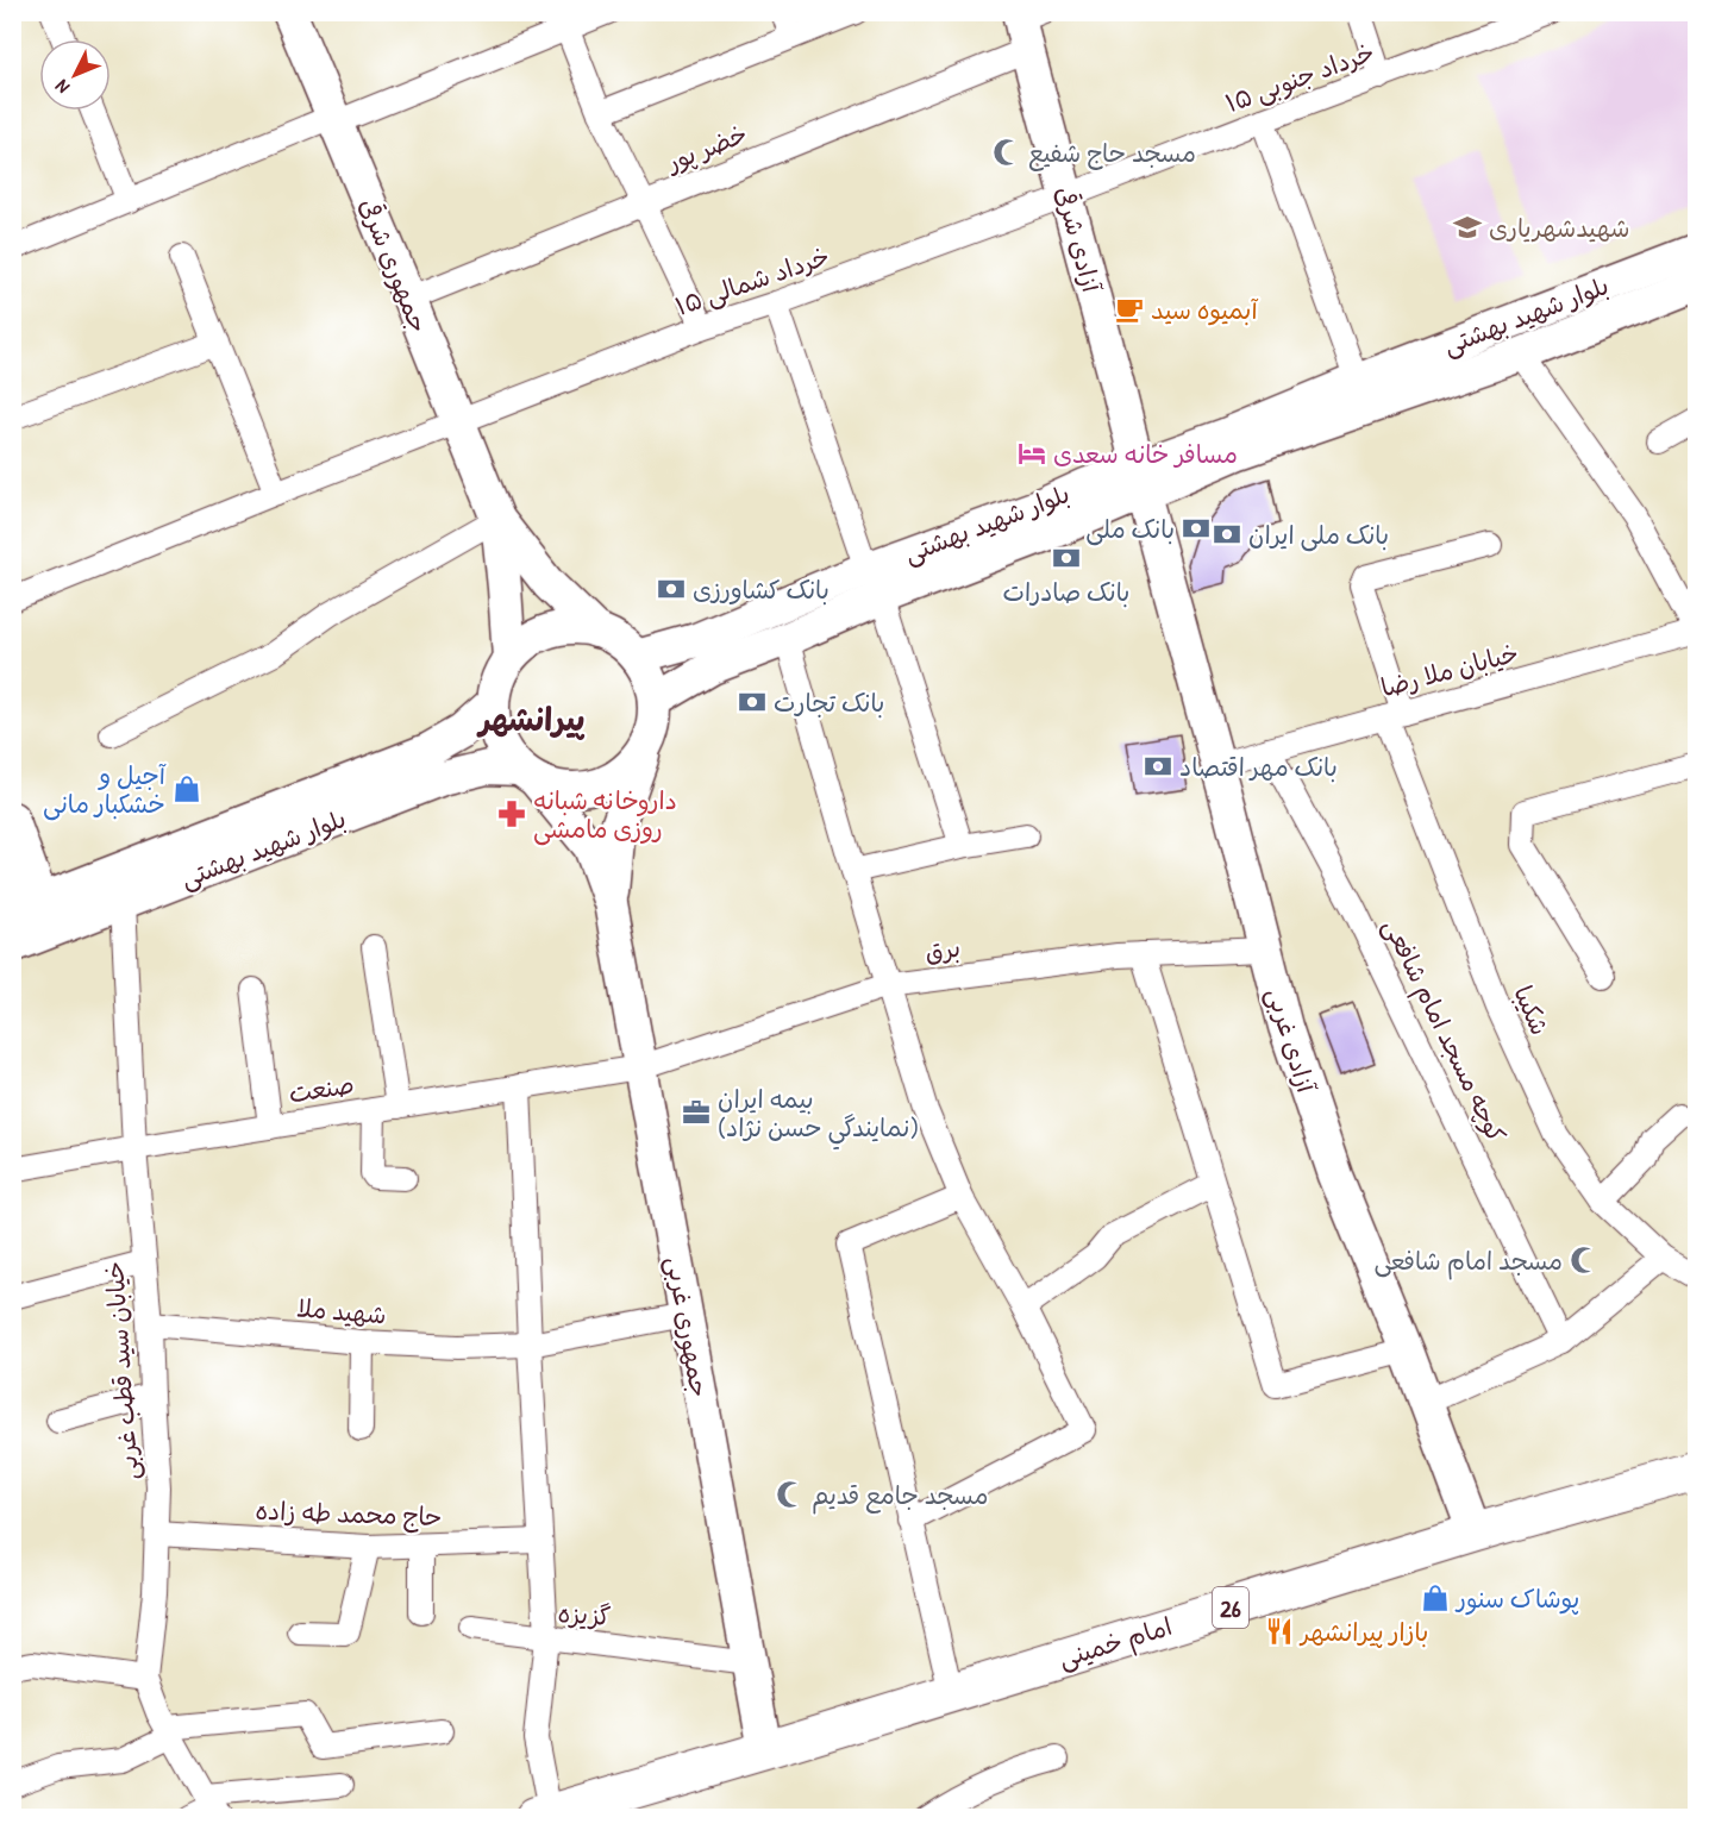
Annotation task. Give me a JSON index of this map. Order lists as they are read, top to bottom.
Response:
{
  "streets": {
    "main road": ["26", "امام خمینی"],
    "street": [
      "۱۵ خرداد جنوبی",
      "خضر پور",
      "آزادی شرقی",
      "جمهوری شرقی",
      "۱۵ خرداد شمالی",
      "بلوار شهید بهشتی",
      "خیابان ملا رضا",
      "برق",
      "شکیبا",
      "کوچه مسجد امام شافعی",
      "آزادی غربی",
      "صنعت",
      "شهید ملا",
      "جمهوری غربی",
      "خیابان سید قطب غربی",
      "حاج محمد طه زاده",
      "گزیزه"
    ]
  },
  "crossings": [
    ["۱۵ خرداد جنوبی", "آزادی شرقی"],
    ["۱۵ خرداد جنوبی", "۱۵ خرداد شمالی"],
    ["خضر پور", "آزادی شرقی"],
    ["خضر پور", "جمهوری شرقی"],
    ["آزادی شرقی", "۱۵ خرداد شمالی"],
    ["آزادی شرقی", "بلوار شهید بهشتی"],
    ["آزادی شرقی", "آزادی غربی"],
    ["جمهوری شرقی", "۱۵ خرداد شمالی"],
    ["بلوار شهید بهشتی", "خیابان سید قطب غربی"],
    ["خیابان ملا رضا", "شکیبا"],
    ["خیابان ملا رضا", "کوچه مسجد امام شافعی"],
    ["خیابان ملا رضا", "آزادی غربی"],
    ["برق", "آزادی غربی"],
    ["برق", "صنعت"],
    ["برق", "جمهوری غربی"],
    ["آزادی غربی", "امام خمینی"],
    ["صنعت", "جمهوری غربی"],
    ["صنعت", "خیابان سید قطب غربی"],
    ["شهید ملا", "جمهوری غربی"],
    ["شهید ملا", "خیابان سید قطب غربی"],
    ["جمهوری غربی", "گزیزه"],
    ["جمهوری غربی", "امام خمینی"],
    ["خیابان سید قطب غربی", "حاج محمد طه زاده"],
    ["گزیزه", "امام خمینی"]
  ],
  "districts": ["پیرانشهر"],
  "places": {
    "mosque": ["مسجد حاج شفیع", "مسجد امام شافعی", "مسجد جامع قدیم"],
    "school or university": ["شهیدشهریاری"],
    "cafe": ["آبمیوه سید"],
    "hotel": ["مسافر خانه سعدی"],
    "bank": [
      "بانک ملی",
      "بانک ملی ایران",
      "بانک صادرات",
      "بانک کشاورزی",
      "بانک تجارت",
      "بانک مهر اقتصاد"
    ],
    "shop": ["آجیل و خشکبار مانی", "پوشاک سنور"],
    "pharmacy": ["داروخانه شبانه روزی مامشی"],
    "office": ["بيمه ايران (نمايندگي حسن نژاد)"],
    "restaurant": ["بازار پیرانشهر"]
  },
  "north": "bottom left"
}
